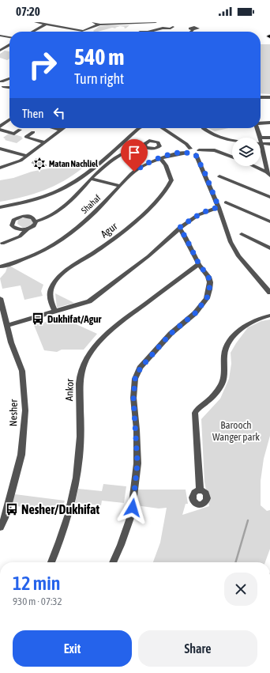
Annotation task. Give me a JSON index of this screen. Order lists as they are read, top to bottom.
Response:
{
  "streets": {
    "street": [
      "Shahaf",
      "Agur",
      "Ankor",
      "Nesher"
    ]
  },
  "crossings": [
    ["Shahaf", "Agur"]
  ],
  "parks": ["Barooch Wanger park"],
  "places": {
    "synagogue": ["Matan Nachliel"],
    "bus stop": ["Dukhifat/Agur", "Nesher/Dukhifat"]
  },
  "page": {
    "status": "07:20",
    "turn": ["540 m", "Turn right"],
    "then": "Then",
    "heading": ["12 min", "930 m · 07:32"],
    "buttons": ["Exit", "Share"]
  }
}
